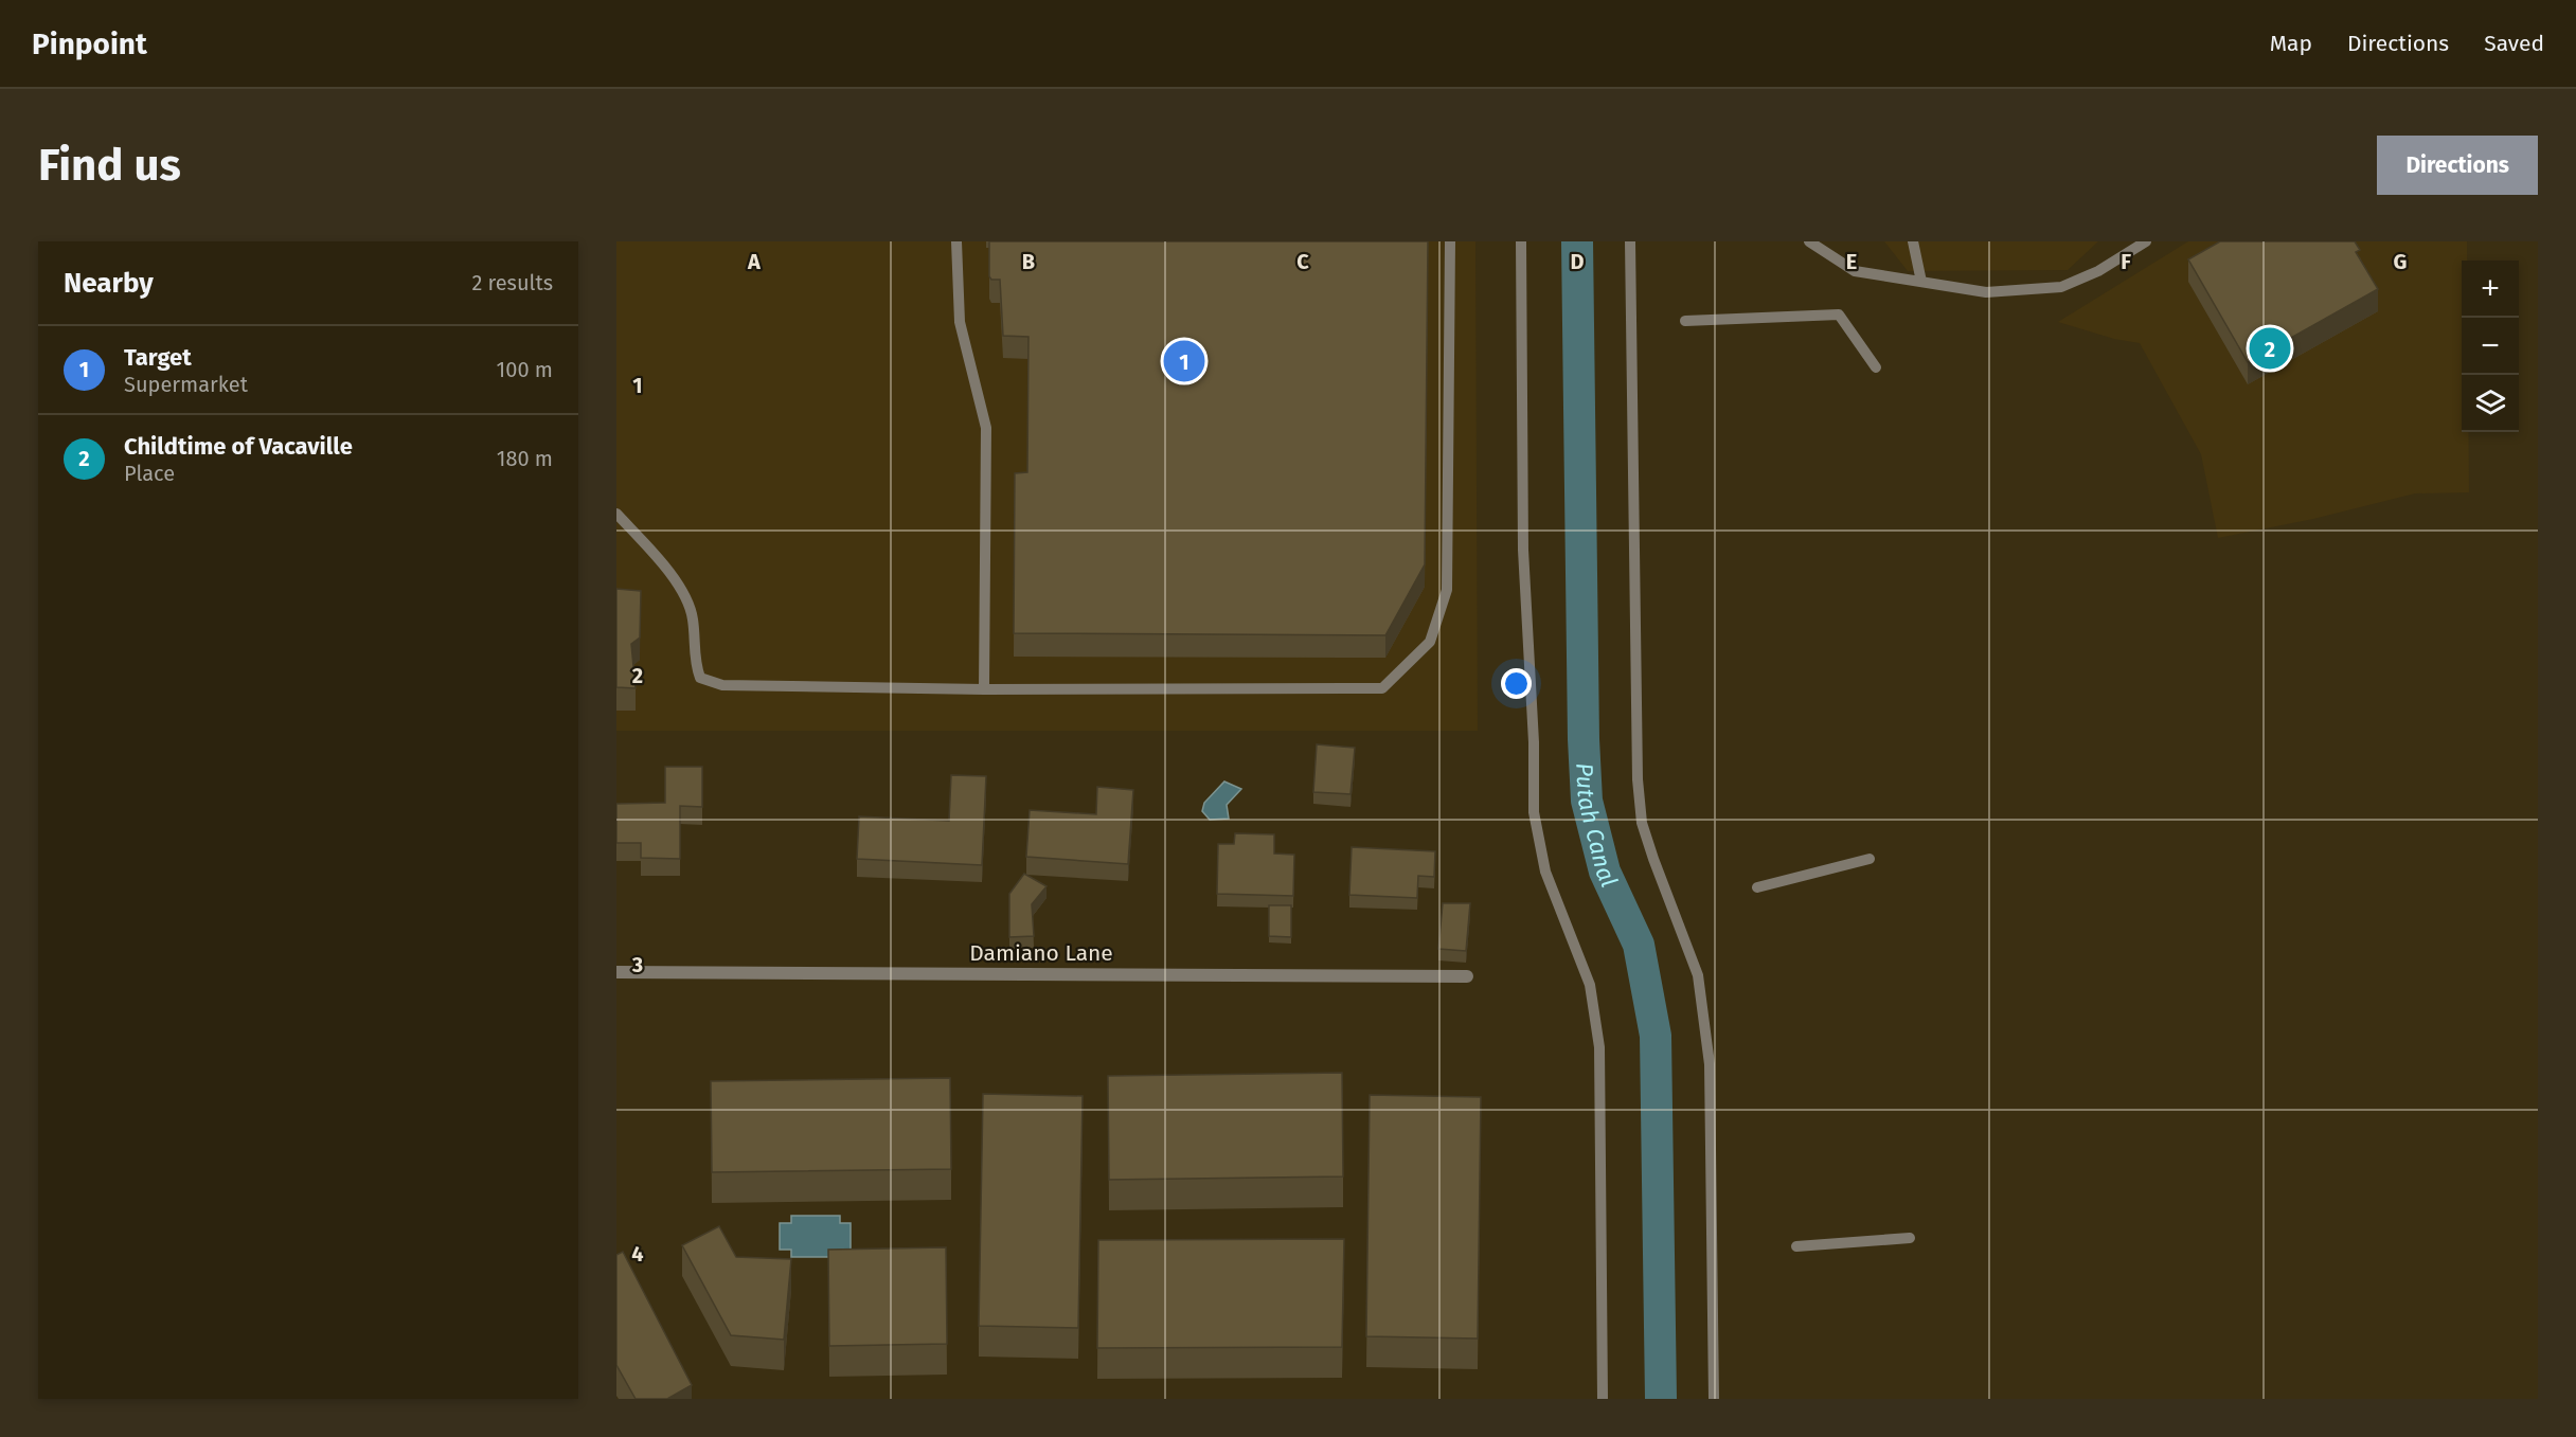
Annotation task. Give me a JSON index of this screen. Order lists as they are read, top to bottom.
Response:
{
  "streets": {
    "street": ["Damiano Lane"]
  },
  "water": ["Putah Canal"],
  "page": {
    "header": "Pinpoint",
    "nav": ["Map", "Directions", "Saved"],
    "buttons": "Directions",
    "title": "Find us",
    "heading": ["Nearby", "2 results"],
    "map_buttons": ["+", "−"],
    "list": [
      {
        "mark": "1",
        "name": "Target",
        "note": "Supermarket",
        "value": "100 m"
      },
      {
        "mark": "2",
        "name": "Childtime of Vacaville",
        "note": "Place",
        "value": "180 m"
      }
    ],
    "pins": ["2", "1"]
  },
  "grid": {
    "columns": [
      "A",
      "B",
      "C",
      "D",
      "E",
      "F",
      "G"
    ],
    "rows": [
      "1",
      "2",
      "3",
      "4"
    ]
  }
}
